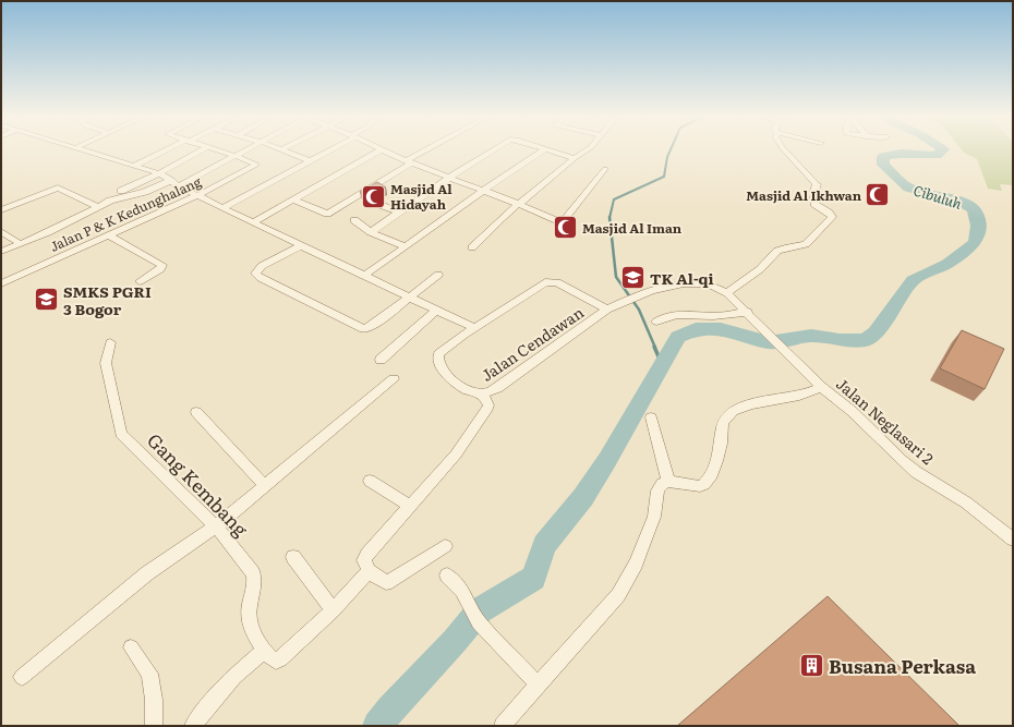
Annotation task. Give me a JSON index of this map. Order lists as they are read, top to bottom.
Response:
{
  "streets": {
    "street": [
      "Jalan P & K Kedunghalang",
      "Jalan Cendawan",
      "Jalan Neglasari 2",
      "Gang Kembang"
    ]
  },
  "crossings": [
    ["Jalan Cendawan", "Jalan Neglasari 2"]
  ],
  "water": ["Cibuluh"],
  "places": {
    "mosque": ["Masjid Al Ikhwan", "Masjid Al Hidayah", "Masjid Al Iman"],
    "school or university": ["TK Al-qi", "SMKS PGRI 3 Bogor"],
    "building": ["Busana Perkasa"]
  }
}
